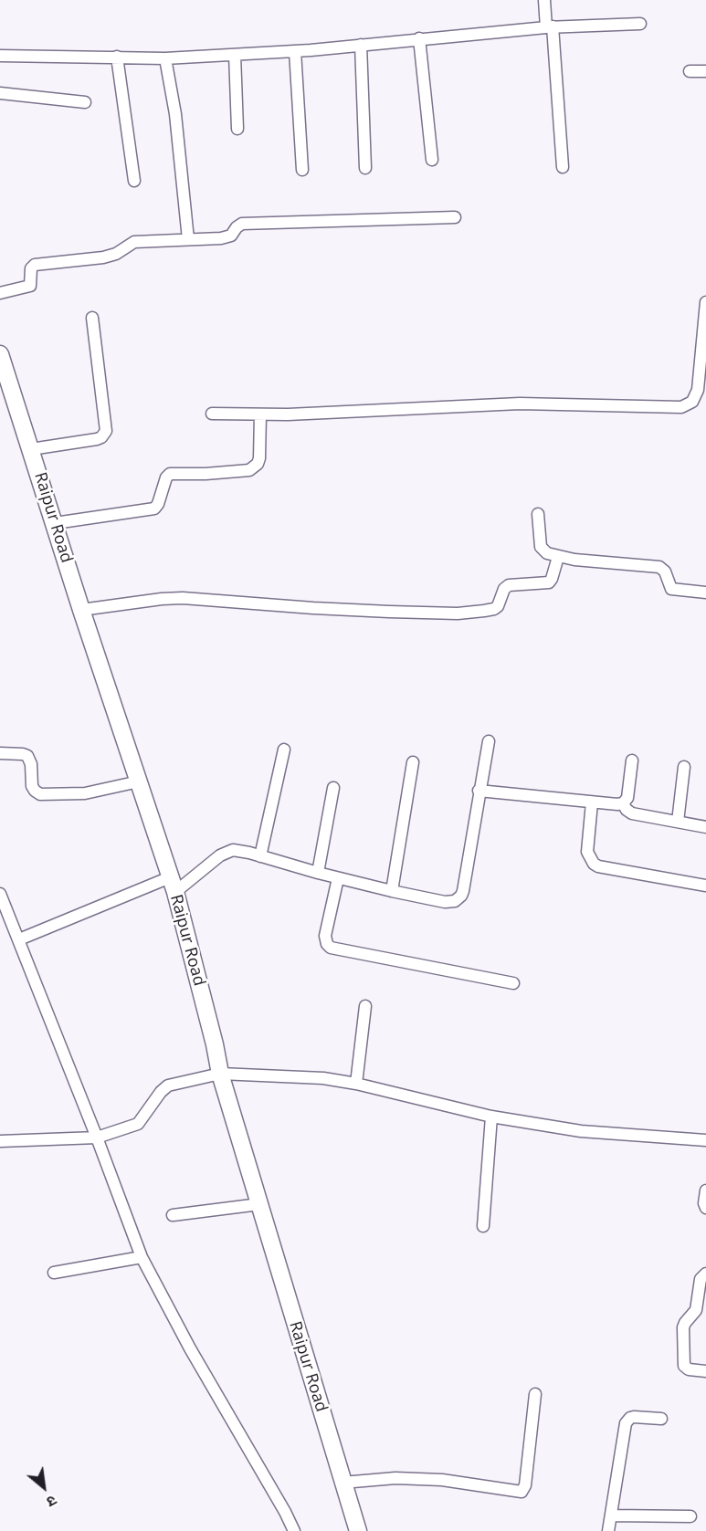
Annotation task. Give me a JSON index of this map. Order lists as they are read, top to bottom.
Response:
{
  "streets": {
    "main road": ["Raipur Road"]
  },
  "north": "bottom right"
}
